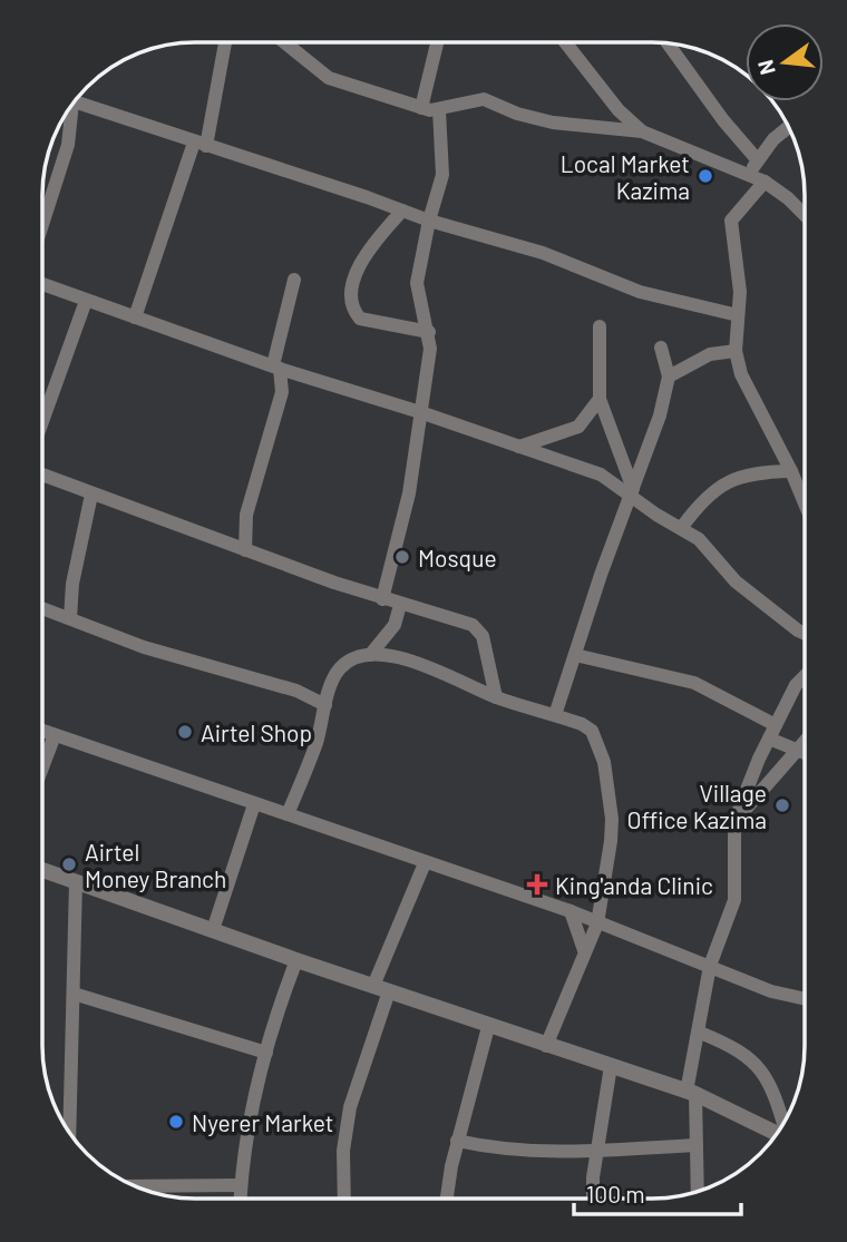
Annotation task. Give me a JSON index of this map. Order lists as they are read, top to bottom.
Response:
{
  "places": {
    "other": [
      "Local Market Kazima",
      "Mosque",
      "Airtel Shop",
      "Village Office Kazima",
      "Airtel Money Branch",
      "Nyerer Market"
    ],
    "health": ["King'anda Clinic"]
  },
  "scale_bar": "100 m",
  "north": "left"
}
